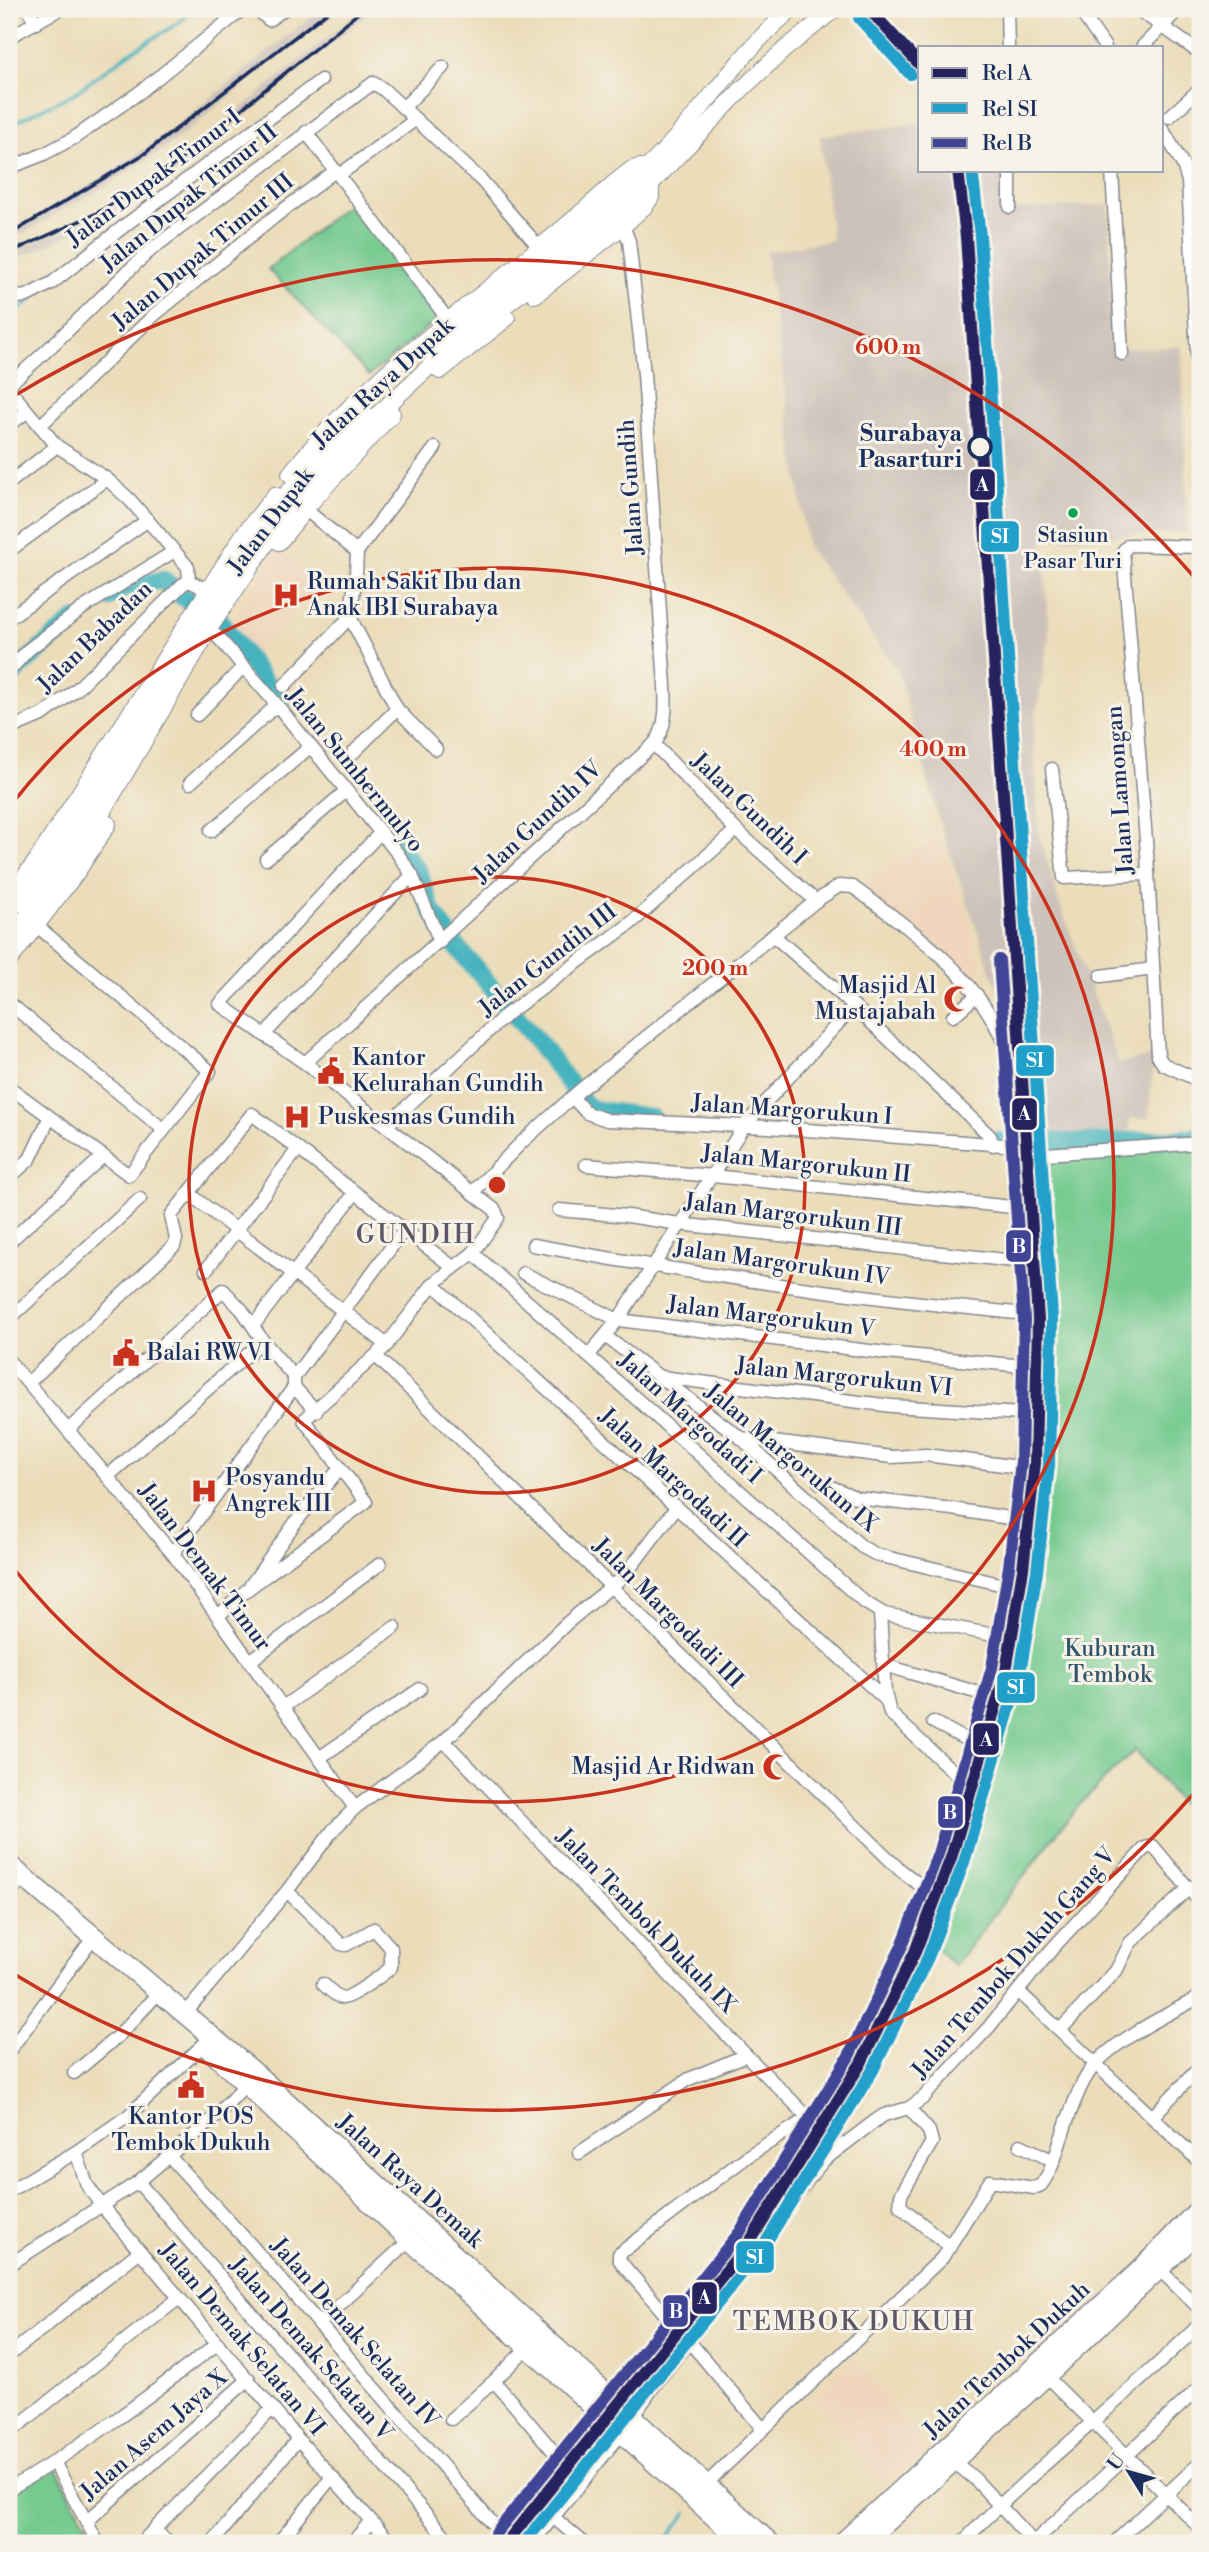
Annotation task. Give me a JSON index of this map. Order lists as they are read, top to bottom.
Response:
{
  "streets": {
    "highway": ["Jalan Raya Demak", "Jalan Tembok Dukuh"],
    "main road": ["Jalan Raya Dupak", "Jalan Dupak"],
    "street": [
      "Jalan Dupak Timur I",
      "Jalan Dupak Timur II",
      "Jalan Dupak Timur III",
      "Jalan Gundih",
      "Jalan Babadan",
      "Jalan Sumbermulyo",
      "Jalan Lamongan",
      "Jalan Gundih I",
      "Jalan Gundih IV",
      "Jalan Gundih III",
      "Jalan Margorukun I",
      "Jalan Margorukun II",
      "Jalan Margorukun III",
      "Jalan Margorukun IV",
      "Jalan Margorukun V",
      "Jalan Margorukun VI",
      "Jalan Margodadi I",
      "Jalan Margorukun IX",
      "Jalan Margodadi II",
      "Jalan Demak Timur",
      "Jalan Margodadi III",
      "Jalan Tembok Dukuh IX",
      "Jalan Tembok Dukuh Gang V",
      "Jalan Demak Selatan IV",
      "Jalan Demak Selatan VI",
      "Jalan Demak Selatan V",
      "Jalan Asem Jaya X"
    ]
  },
  "crossings": [
    ["Jalan Raya Dupak", "Jalan Dupak"],
    ["Jalan Raya Dupak", "Jalan Babadan"],
    ["Jalan Raya Dupak", "Jalan Sumbermulyo"],
    ["Jalan Gundih", "Jalan Gundih I"],
    ["Jalan Gundih", "Jalan Gundih IV"],
    ["Jalan Dupak", "Jalan Babadan"],
    ["Jalan Dupak", "Jalan Sumbermulyo"],
    ["Jalan Babadan", "Jalan Sumbermulyo"],
    ["Jalan Sumbermulyo", "Jalan Gundih IV"],
    ["Jalan Gundih I", "Jalan Gundih IV"],
    ["Jalan Gundih I", "Jalan Gundih III"],
    ["Jalan Margorukun VI", "Jalan Margorukun IX"],
    ["Jalan Tembok Dukuh Gang V", "Jalan Raya Demak"],
    ["Jalan Demak Selatan VI", "Jalan Asem Jaya X"]
  ],
  "districts": ["GUNDIH", "TEMBOK DUKUH"],
  "parks": ["Kuburan Tembok"],
  "places": {
    "other": ["Surabaya Pasarturi", "Stasiun Pasar Turi"],
    "hospital": ["Rumah Sakit Ibu dan Anak IBI Surabaya", "Puskesmas Gundih", "Posyandu Angrek III"],
    "mosque": ["Masjid Al Mustajabah", "Masjid Ar Ridwan"],
    "public building": ["Kantor Kelurahan Gundih", "Balai RW VI", "Kantor POS Tembok Dukuh"]
  },
  "lines": ["rail line A", "rail line SI", "rail line B"],
  "legend": ["Rel A", "Rel SI", "Rel B"],
  "north": "top left",
  "rings": ["600 m", "400 m", "200 m"]
}
